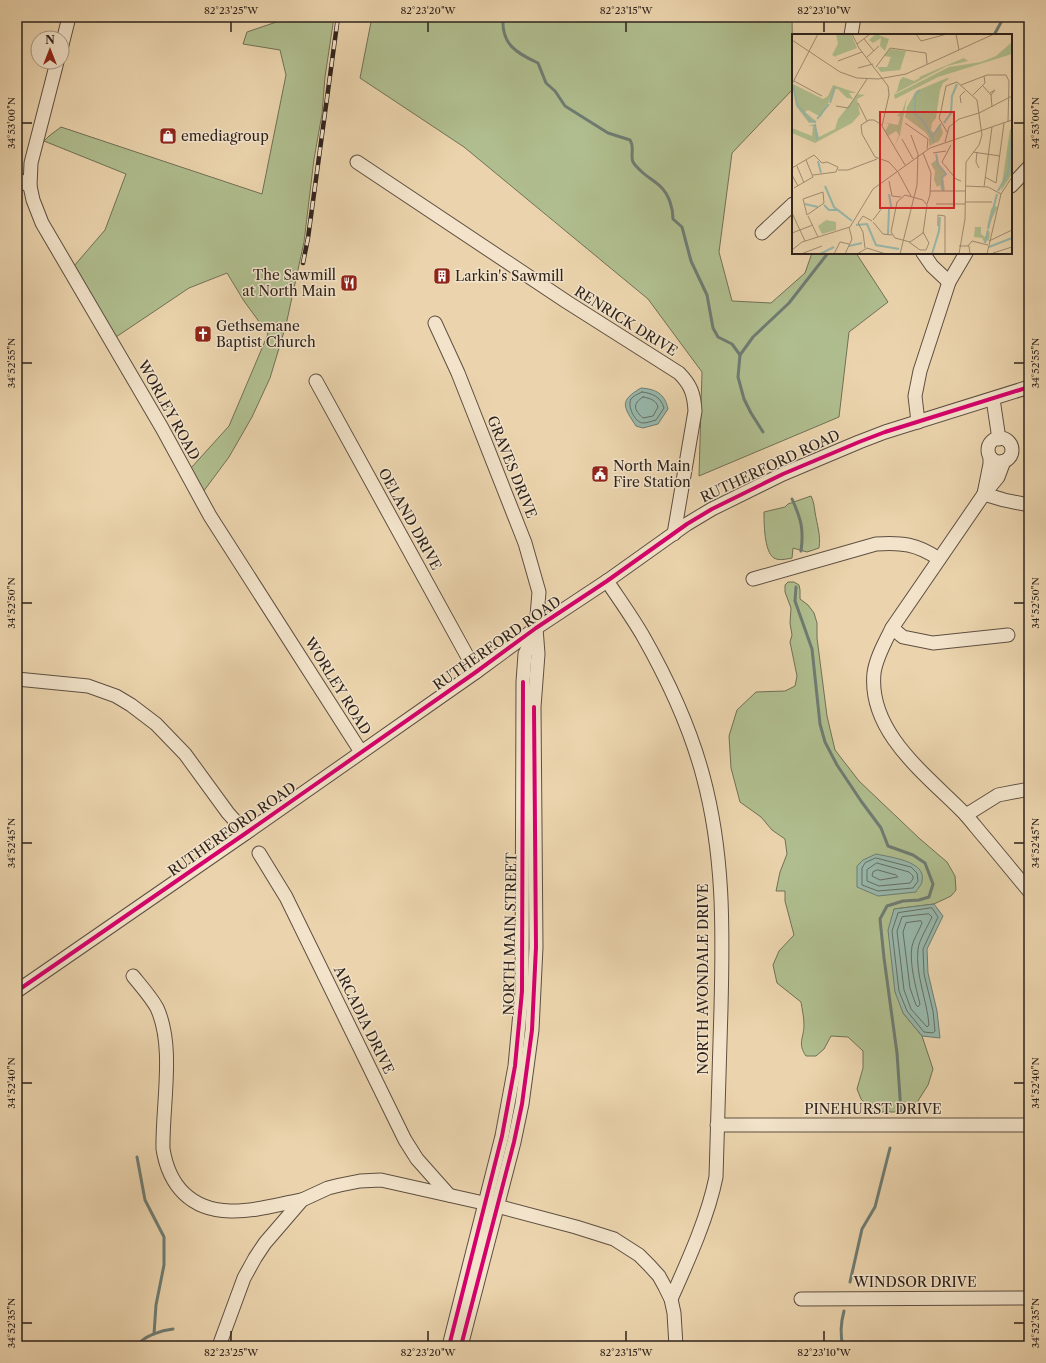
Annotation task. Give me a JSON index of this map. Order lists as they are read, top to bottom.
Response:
{
  "streets": {
    "street": [
      "RENRICK DRIVE",
      "WORLEY ROAD",
      "RUTHERFORD ROAD",
      "GRAVES DRIVE",
      "OELAND DRIVE",
      "NORTH MAIN STREET",
      "NORTH AVONDALE DRIVE",
      "ARCADIA DRIVE",
      "PINEHURST DRIVE",
      "WINDSOR DRIVE"
    ]
  },
  "crossings": [
    ["RENRICK DRIVE", "RUTHERFORD ROAD"],
    ["WORLEY ROAD", "RUTHERFORD ROAD"],
    ["RUTHERFORD ROAD", "GRAVES DRIVE"],
    ["RUTHERFORD ROAD", "OELAND DRIVE"],
    ["RUTHERFORD ROAD", "NORTH MAIN STREET"],
    ["RUTHERFORD ROAD", "NORTH AVONDALE DRIVE"],
    ["GRAVES DRIVE", "NORTH MAIN STREET"],
    ["NORTH AVONDALE DRIVE", "PINEHURST DRIVE"]
  ],
  "places": {
    "shop": ["emediagroup"],
    "building": ["Larkin's Sawmill"],
    "restaurant": ["The Sawmill at North Main"],
    "church": ["Gethsemane Baptist Church"],
    "public building": ["North Main Fire Station"]
  },
  "north": "top",
  "coordinates": [
    "82°23'25\"W",
    "82°23'20\"W",
    "82°23'15\"W",
    "82°23'10\"W",
    "34°53'00\"N",
    "34°52'55\"N",
    "34°52'50\"N",
    "34°52'45\"N",
    "34°52'40\"N",
    "34°52'35\"N"
  ]
}
